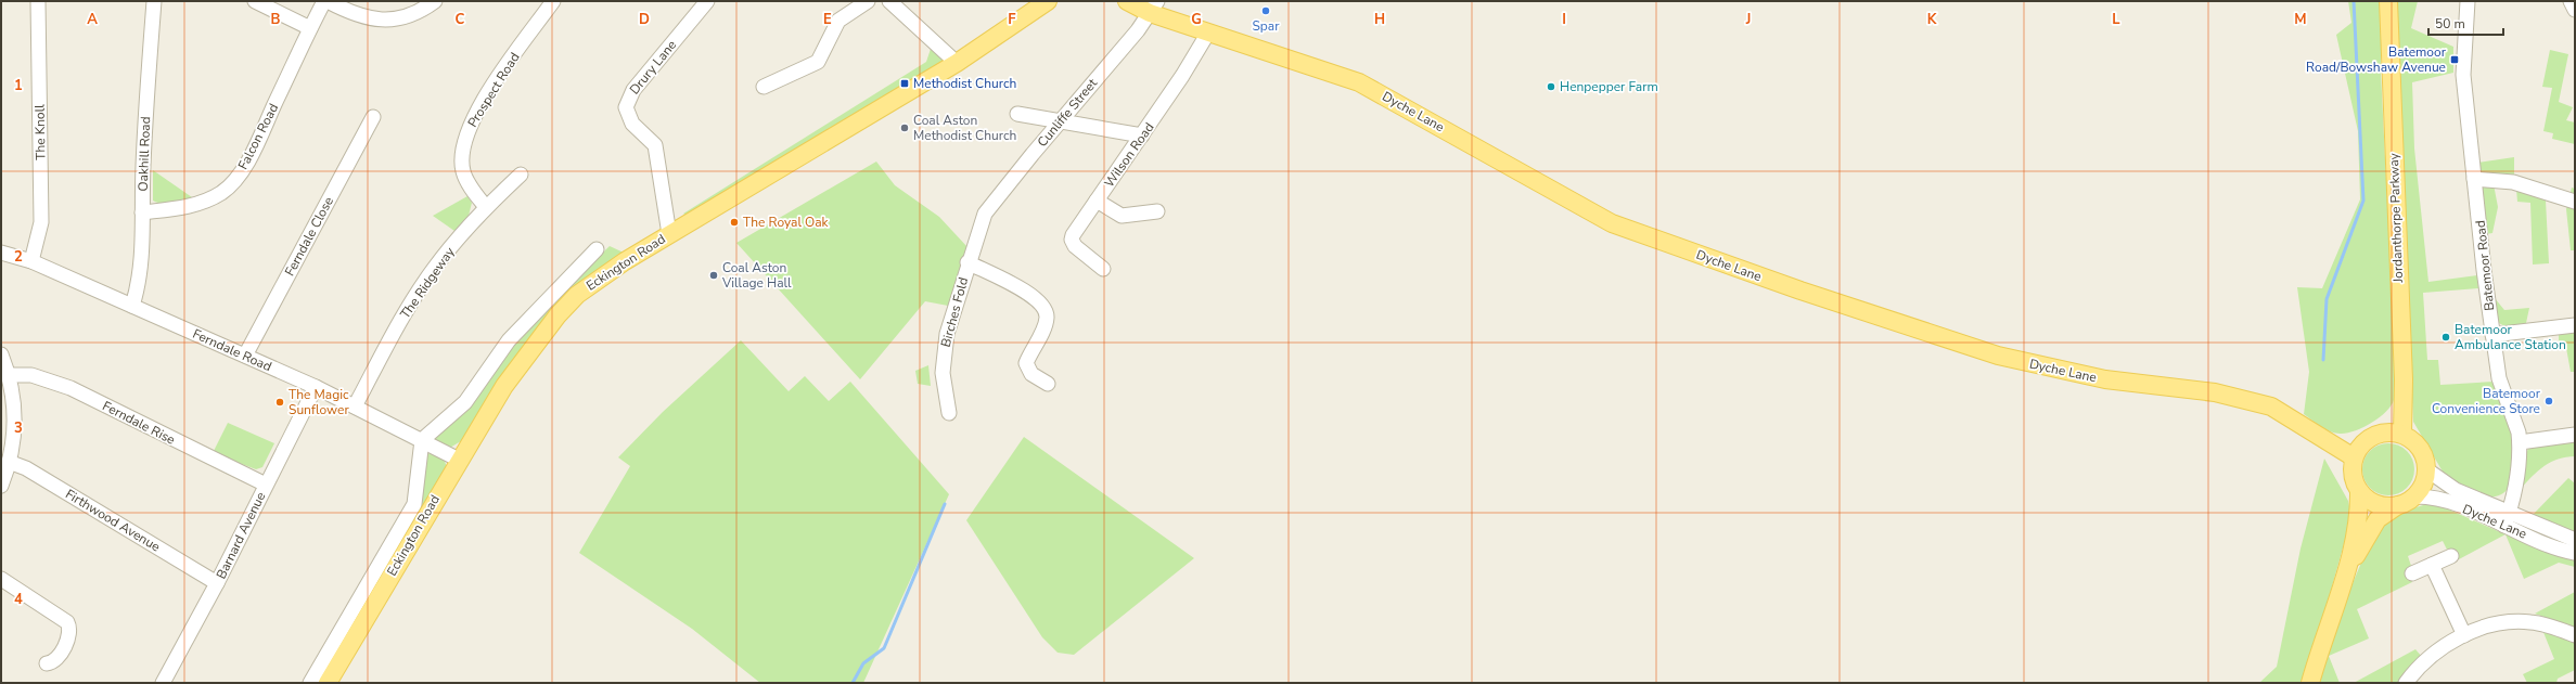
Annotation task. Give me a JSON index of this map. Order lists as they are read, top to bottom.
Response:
{
  "streets": {
    "main road": ["Dyche Lane", "Jordanthorpe Parkway", "Eckington Road"],
    "street": [
      "Drury Lane",
      "Prospect Road",
      "Cunliffe Street",
      "The Knoll",
      "Falcon Road",
      "Oakhill Road",
      "Wilson Road",
      "Ferndale Close",
      "Batemoor Road",
      "The Ridgeway",
      "Birches Fold",
      "Ferndale Road",
      "Ferndale Rise",
      "Firthwood Avenue",
      "Barnard Avenue"
    ]
  },
  "crossings": [
    ["Drury Lane", "Eckington Road"],
    ["Prospect Road", "The Ridgeway"],
    ["Dyche Lane", "Cunliffe Street"],
    ["Dyche Lane", "Wilson Road"],
    ["Dyche Lane", "Jordanthorpe Parkway"],
    ["Dyche Lane", "Batemoor Road"],
    ["Cunliffe Street", "Birches Fold"],
    ["The Knoll", "Ferndale Road"],
    ["Falcon Road", "Oakhill Road"],
    ["Oakhill Road", "Ferndale Road"],
    ["Ferndale Close", "Ferndale Road"],
    ["Eckington Road", "Ferndale Road"],
    ["The Ridgeway", "Ferndale Road"],
    ["Ferndale Road", "Barnard Avenue"],
    ["Ferndale Rise", "Barnard Avenue"],
    ["Firthwood Avenue", "Barnard Avenue"]
  ],
  "places": {
    "other": [
      "Spar",
      "Henpepper Farm",
      "Coal Aston Methodist Church",
      "The Royal Oak",
      "Coal Aston Village Hall",
      "Batemoor Ambulance Station",
      "Batemoor Convenience Store",
      "The Magic Sunflower"
    ],
    "transit": ["Batemoor Road/Bowshaw Avenue", "Methodist Church"]
  },
  "scale_bar": "50 m",
  "grid": {
    "columns": [
      "A",
      "B",
      "C",
      "D",
      "E",
      "F",
      "G",
      "H",
      "I",
      "J",
      "K",
      "L",
      "M"
    ],
    "rows": [
      "1",
      "2",
      "3",
      "4"
    ]
  }
}
